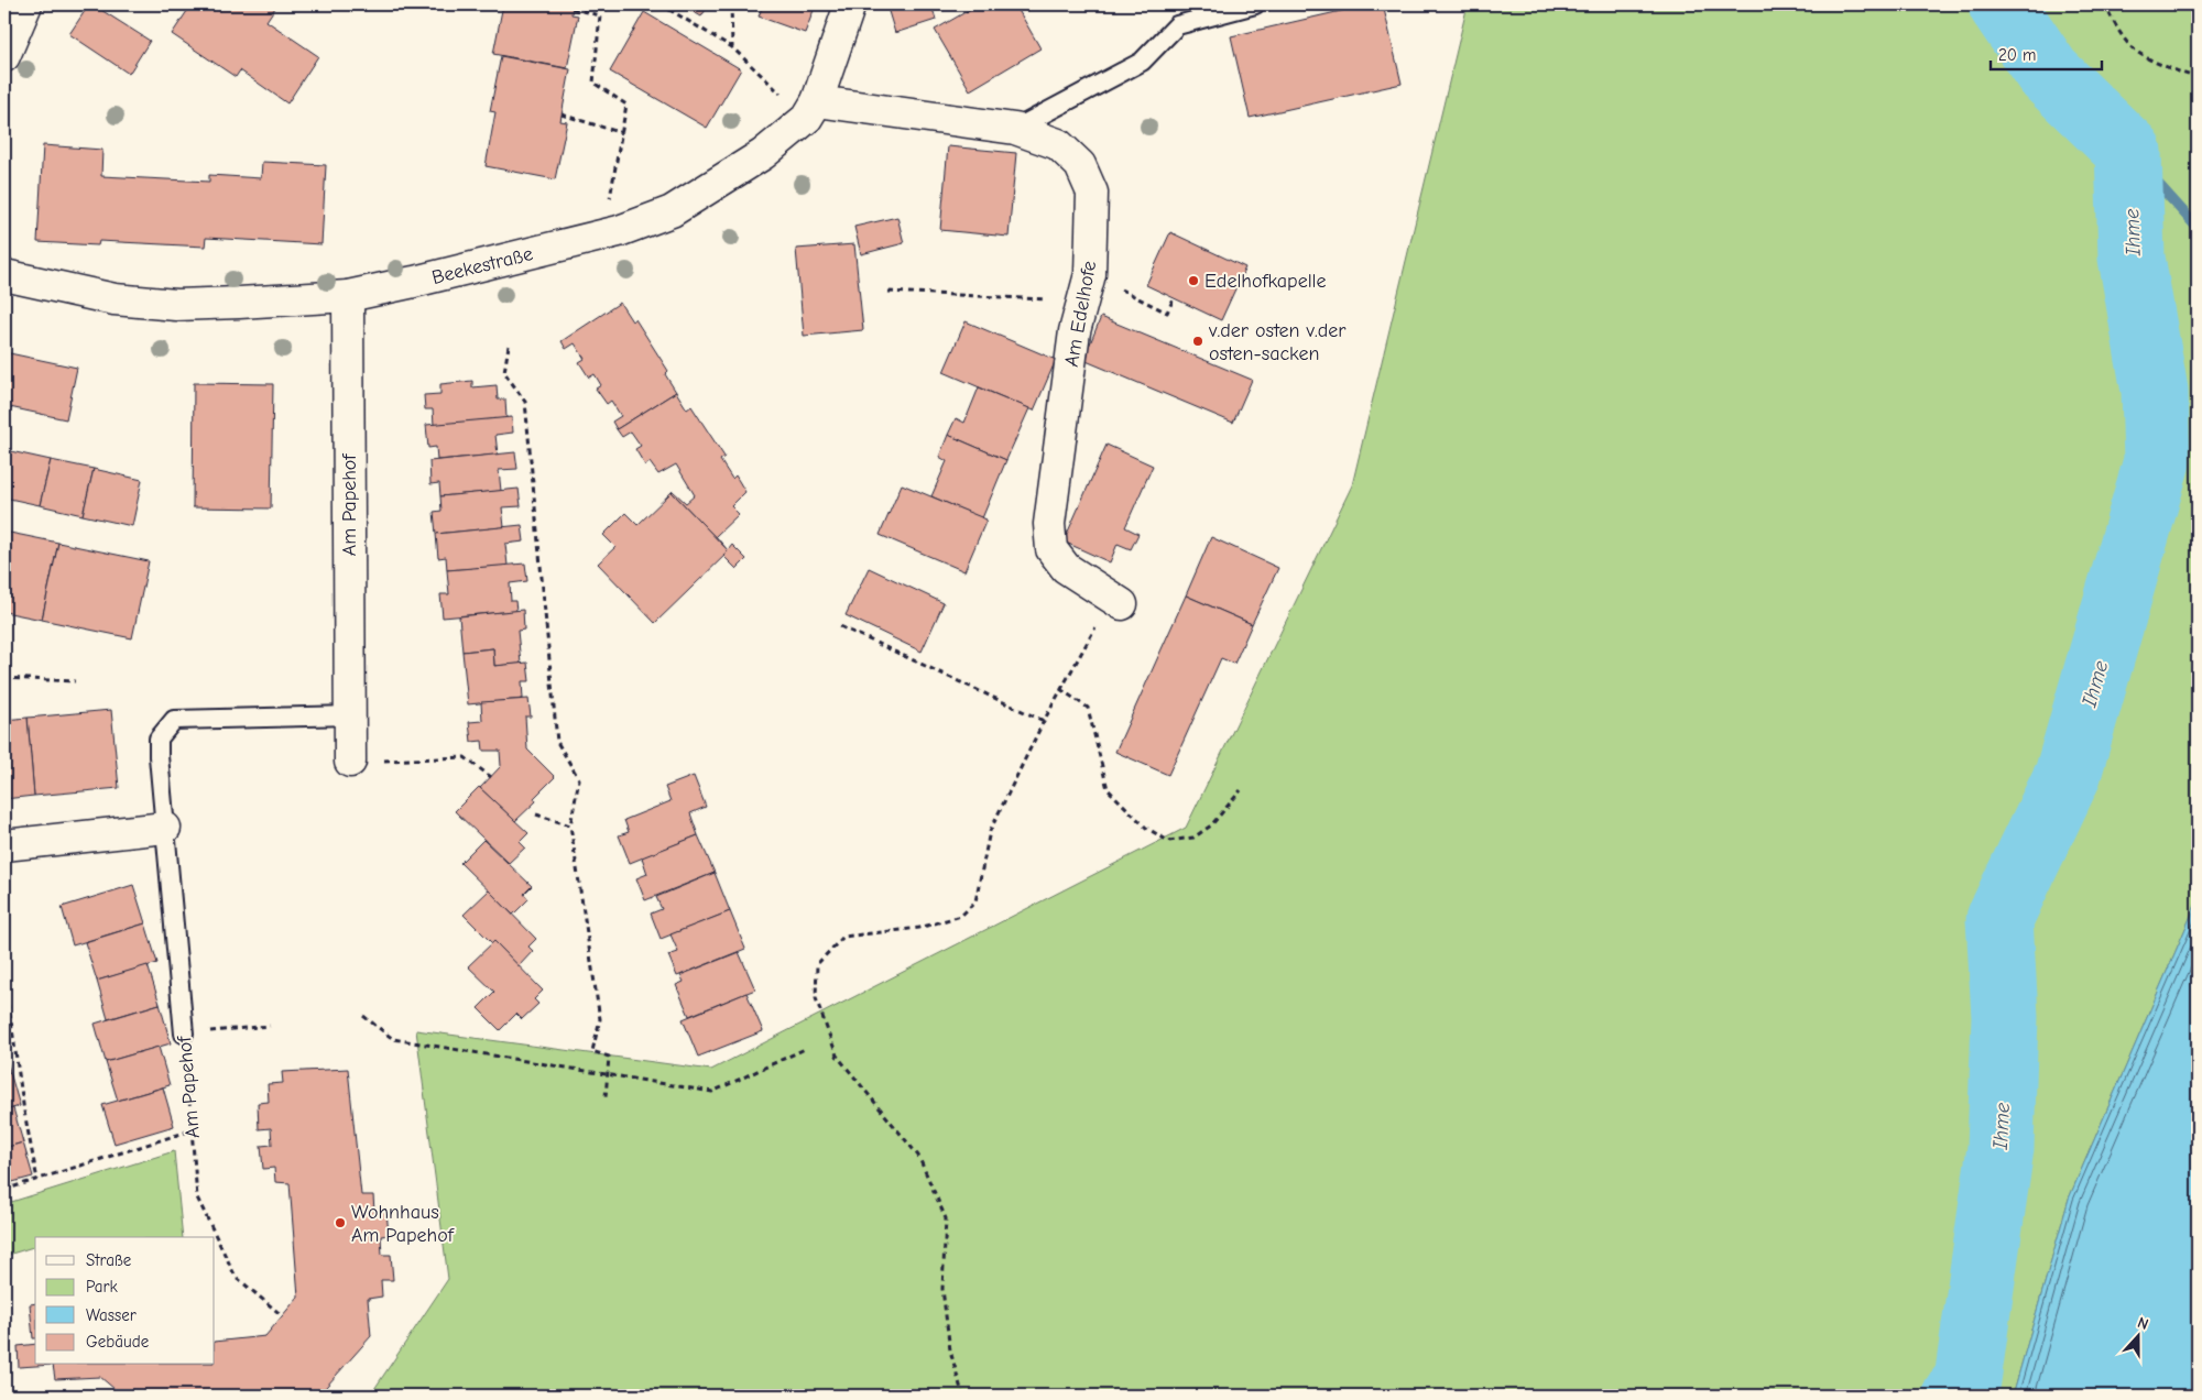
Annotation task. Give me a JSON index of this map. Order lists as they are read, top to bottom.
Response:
{
  "streets": {
    "street": ["Beekestraße", "Am Edelhofe", "Am Papehof"]
  },
  "crossings": [
    ["Beekestraße", "Am Edelhofe"],
    ["Beekestraße", "Am Papehof"]
  ],
  "water": ["Ihme"],
  "places": ["Edelhofkapelle", "v.der osten v.der osten-sacken", "Wohnhaus Am Papehof"],
  "legend": [
    "Straße",
    "Park",
    "Wasser",
    "Gebäude"
  ],
  "scale_bar": "20 m",
  "north": "top"
}
